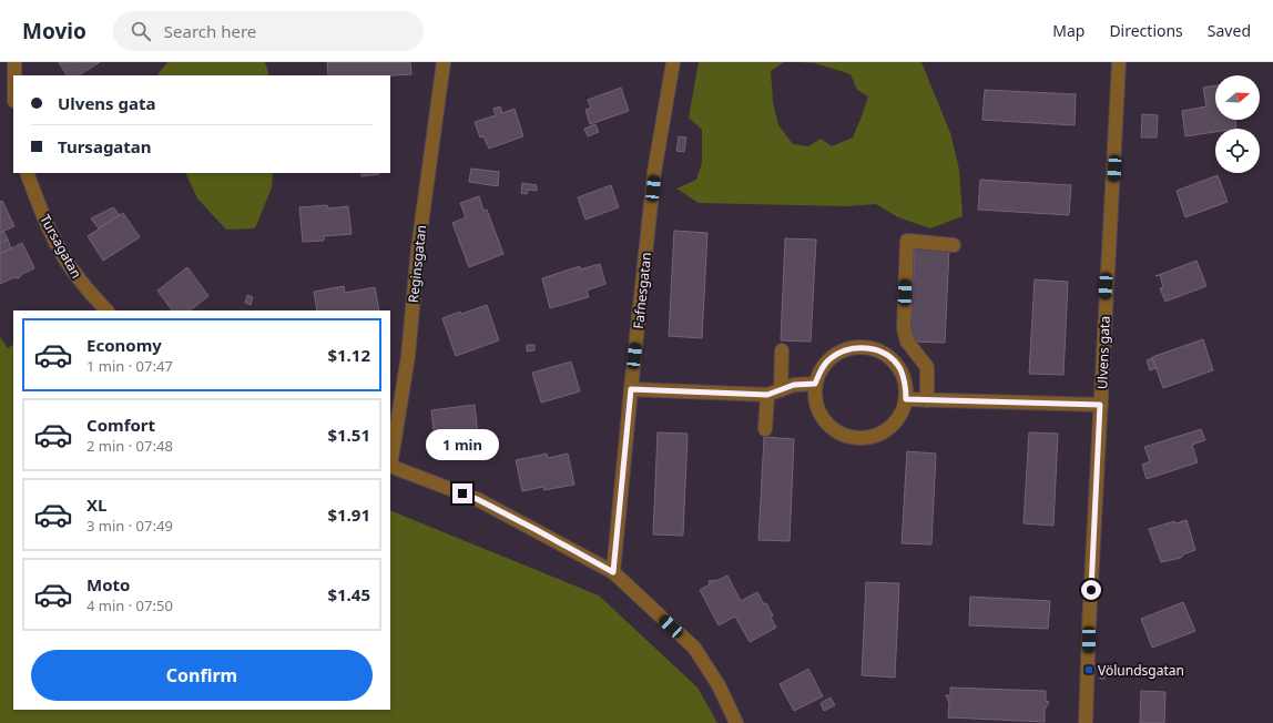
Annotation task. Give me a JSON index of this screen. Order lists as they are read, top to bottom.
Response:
{
  "streets": {
    "street": [
      "Tursagatan",
      "Reginsgatan",
      "Fafnesgatan",
      "Ulvens gata"
    ]
  },
  "places": {
    "transit": ["Völundsgatan"]
  },
  "north": "right",
  "page": {
    "header": "Movio",
    "search": "Search here",
    "nav": ["Map", "Directions", "Saved"],
    "banner": ["Ulvens gata", "Tursagatan"],
    "list": [
      {
        "name": "Economy",
        "note": "1 min · 07:47",
        "value": "$1.12"
      },
      {
        "name": "Comfort",
        "note": "2 min · 07:48",
        "value": "$1.51"
      },
      {
        "name": "XL",
        "note": "3 min · 07:49",
        "value": "$1.91"
      },
      {
        "name": "Moto",
        "note": "4 min · 07:50",
        "value": "$1.45"
      }
    ],
    "bubble": "1 min",
    "buttons": "Confirm"
  }
}
